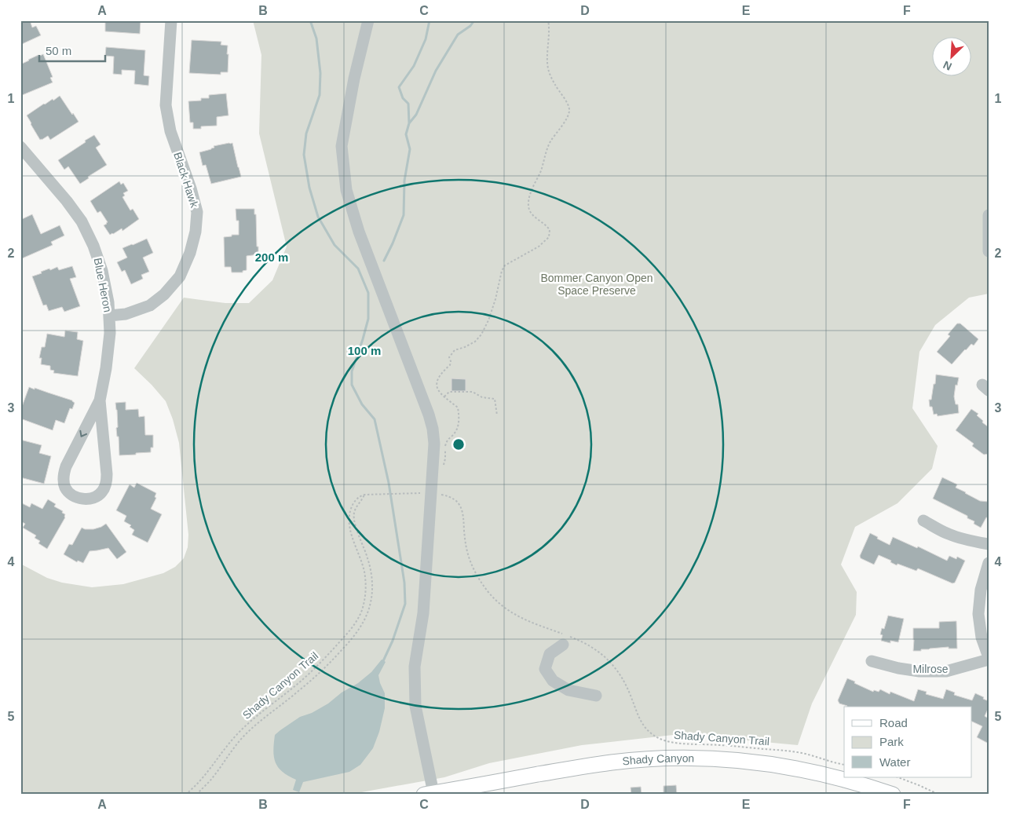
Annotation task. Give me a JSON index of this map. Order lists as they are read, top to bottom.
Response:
{
  "streets": {
    "main road": ["Shady Canyon"],
    "street": ["Black Hawk", "Blue Heron", "Milrose"],
    "path": ["Shady Canyon Trail"]
  },
  "crossings": [
    ["Black Hawk", "Blue Heron"]
  ],
  "parks": ["Bommer Canyon Open Space Preserve"],
  "legend": ["Road", "Park", "Water"],
  "scale_bar": "50 m",
  "north": "bottom left",
  "grid": {
    "columns": [
      "A",
      "B",
      "C",
      "D",
      "E",
      "F"
    ],
    "rows": [
      "1",
      "2",
      "3",
      "4",
      "5"
    ]
  },
  "rings": ["200 m", "100 m"]
}
